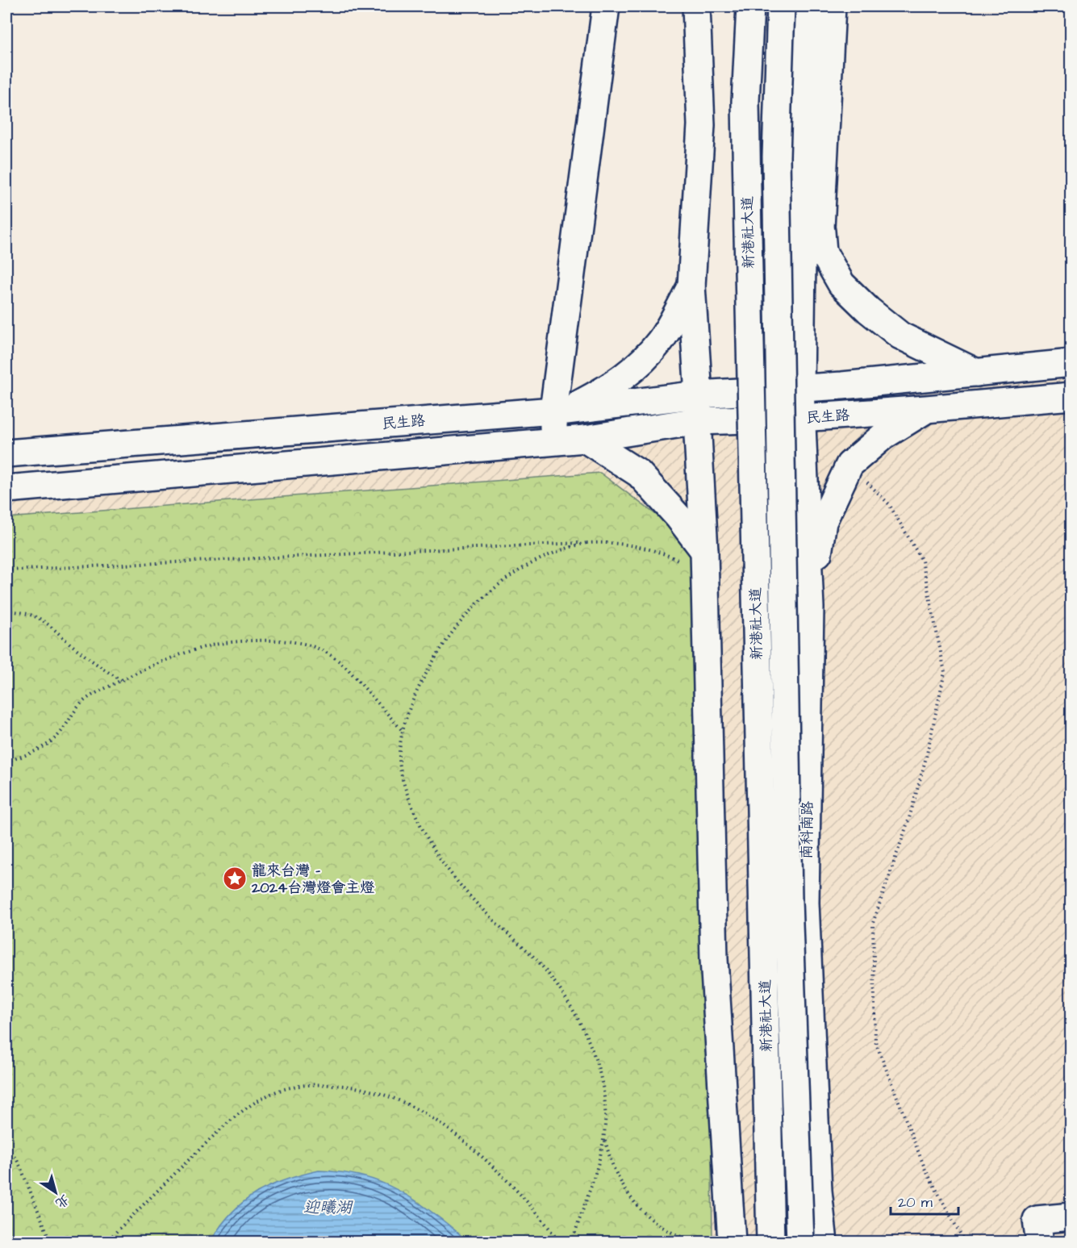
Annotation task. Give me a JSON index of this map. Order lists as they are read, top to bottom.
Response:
{
  "streets": {
    "street": ["新港社大道", "民生路", "南科南路"]
  },
  "crossings": [
    ["民生路", "南科南路"]
  ],
  "water": ["迎曦湖"],
  "places": {
    "place": ["龍來台灣 - 2024台灣燈會主燈"]
  },
  "scale_bar": "20 m",
  "north": "bottom right"
}
